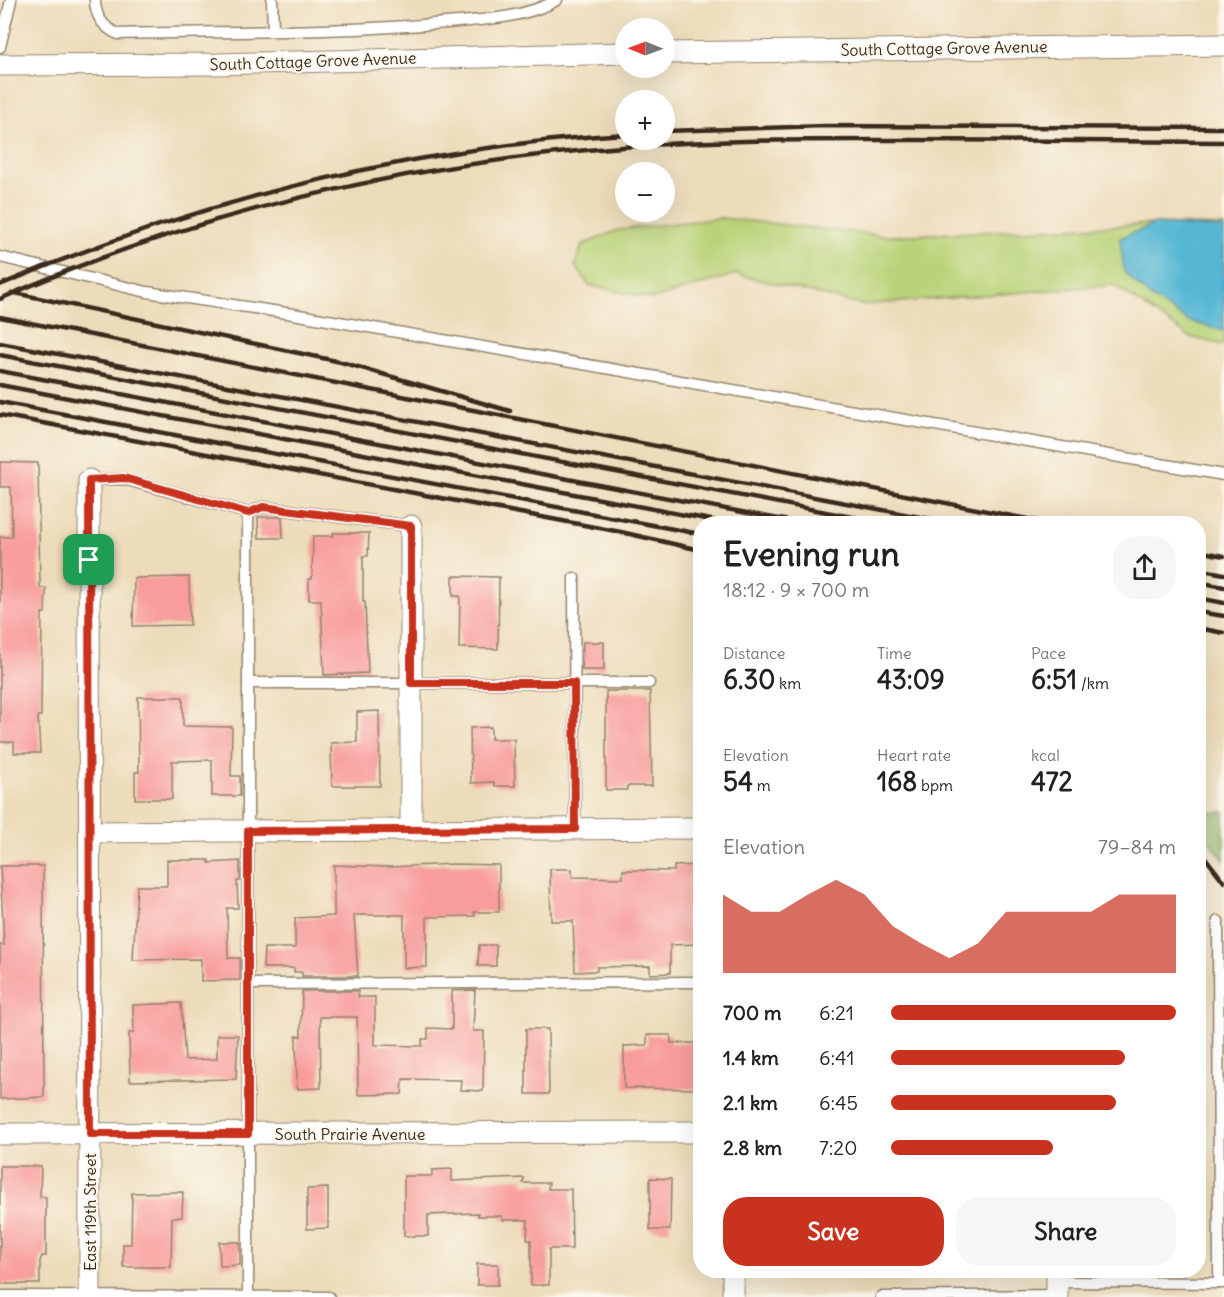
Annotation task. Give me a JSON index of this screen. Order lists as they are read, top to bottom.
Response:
{
  "streets": {
    "street": ["South Cottage Grove Avenue", "South Prairie Avenue", "East 119th Street"]
  },
  "crossings": [
    ["South Prairie Avenue", "East 119th Street"]
  ],
  "north": "left",
  "page": {
    "map_buttons": ["+", "−"],
    "heading": ["Evening run", "18:12 · 9 × 700 m"],
    "stats": [
      ["Distance", "6.30 km"],
      ["Time", "43:09"],
      ["Pace", "6:51 /km"],
      ["Elevation", "54 m"],
      ["Heart rate", "168 bpm"],
      ["kcal", "472"]
    ],
    "chart": ["Elevation", "79–84 m"],
    "list": [
      {
        "name": "700 m",
        "note": "6:21"
      },
      {
        "name": "1.4 km",
        "note": "6:41"
      },
      {
        "name": "2.1 km",
        "note": "6:45"
      },
      {
        "name": "2.8 km",
        "note": "7:20"
      }
    ],
    "buttons": ["Save", "Share"]
  }
}
